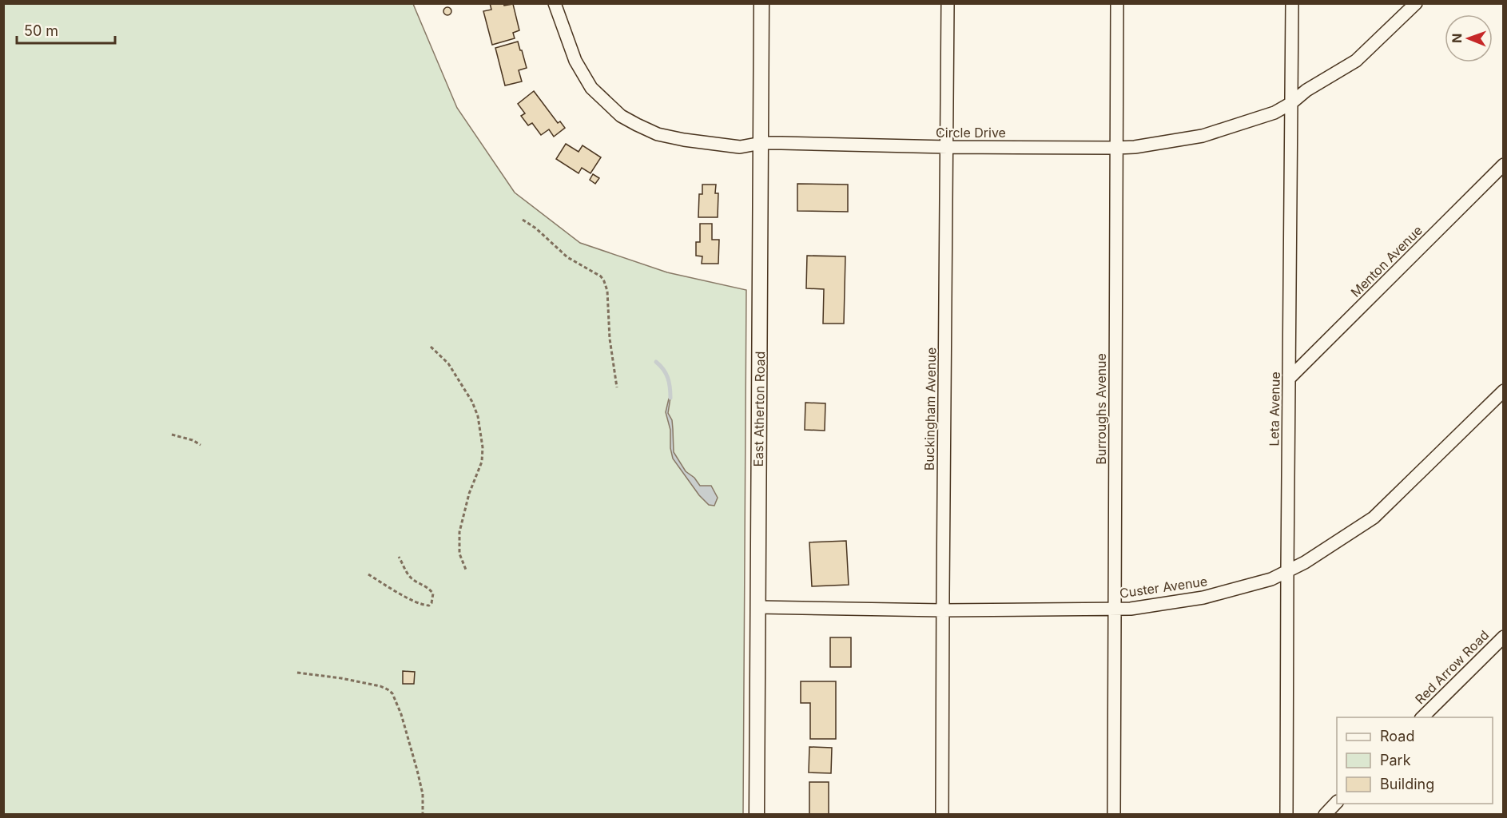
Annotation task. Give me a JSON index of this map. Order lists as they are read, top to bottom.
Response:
{
  "streets": {
    "street": [
      "Circle Drive",
      "Menton Avenue",
      "East Atherton Road",
      "Buckingham Avenue",
      "Burroughs Avenue",
      "Leta Avenue",
      "Custer Avenue",
      "Red Arrow Road"
    ]
  },
  "crossings": [
    ["Circle Drive", "East Atherton Road"],
    ["Circle Drive", "Buckingham Avenue"],
    ["Circle Drive", "Burroughs Avenue"],
    ["Circle Drive", "Leta Avenue"],
    ["Menton Avenue", "Leta Avenue"],
    ["East Atherton Road", "Custer Avenue"],
    ["Buckingham Avenue", "Custer Avenue"],
    ["Burroughs Avenue", "Custer Avenue"],
    ["Leta Avenue", "Custer Avenue"]
  ],
  "legend": ["Road", "Park", "Building"],
  "scale_bar": "50 m",
  "north": "left"
}
